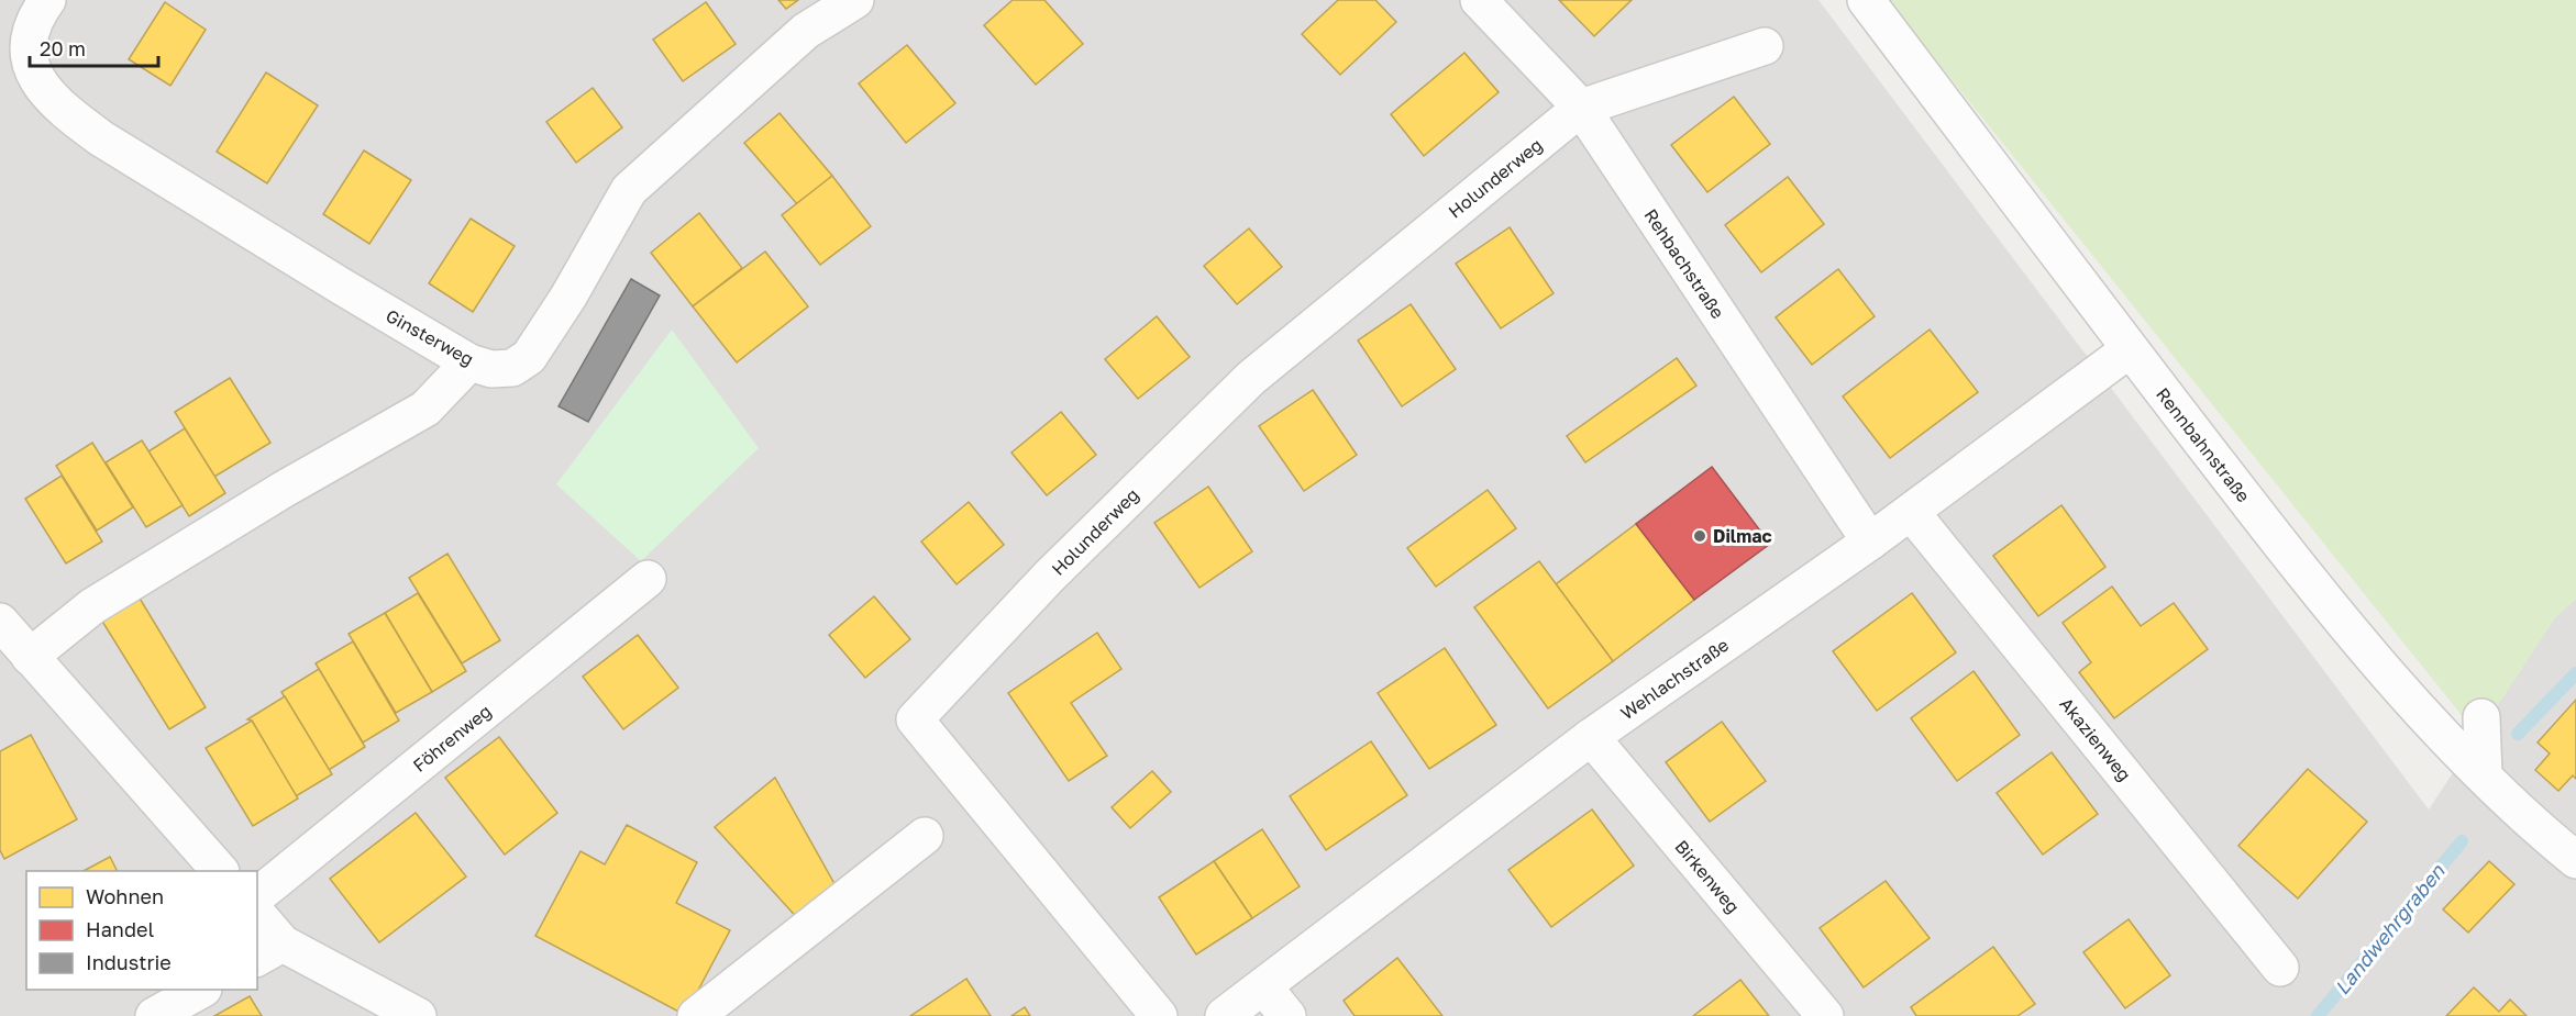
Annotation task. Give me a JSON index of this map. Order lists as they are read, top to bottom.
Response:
{
  "streets": {
    "street": [
      "Holunderweg",
      "Rehbachstraße",
      "Ginsterweg",
      "Rennbahnstraße",
      "Wehlachstraße",
      "Föhrenweg",
      "Akazienweg",
      "Birkenweg"
    ]
  },
  "crossings": [
    ["Holunderweg", "Rehbachstraße"],
    ["Rehbachstraße", "Wehlachstraße"],
    ["Rennbahnstraße", "Wehlachstraße"],
    ["Wehlachstraße", "Akazienweg"],
    ["Wehlachstraße", "Birkenweg"]
  ],
  "water": ["Landwehrgraben"],
  "places": ["Dilmac"],
  "legend": ["Wohnen", "Handel", "Industrie"],
  "scale_bar": "20 m"
}
